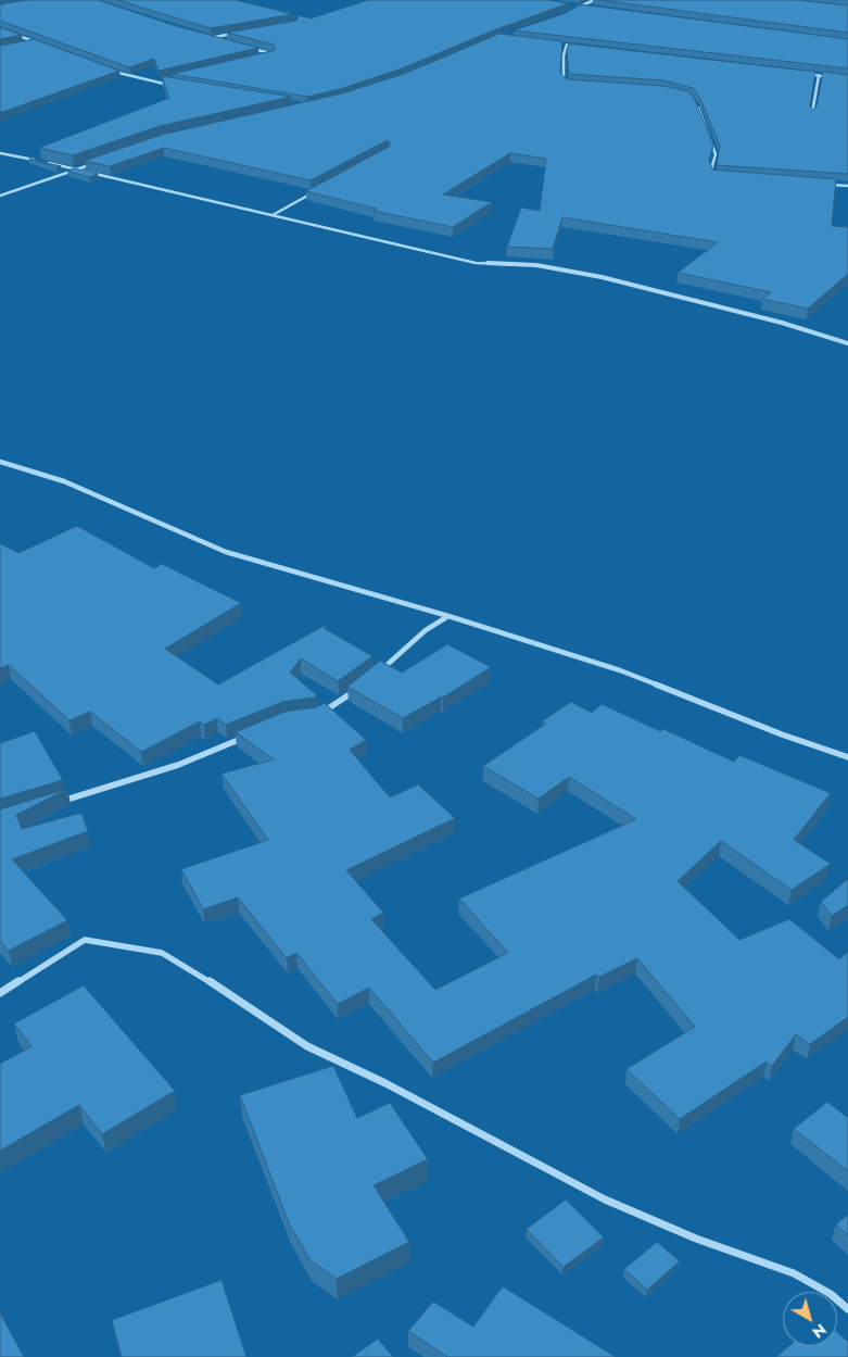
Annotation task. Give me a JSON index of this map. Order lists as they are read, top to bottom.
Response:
{
  "north": "bottom right"
}
